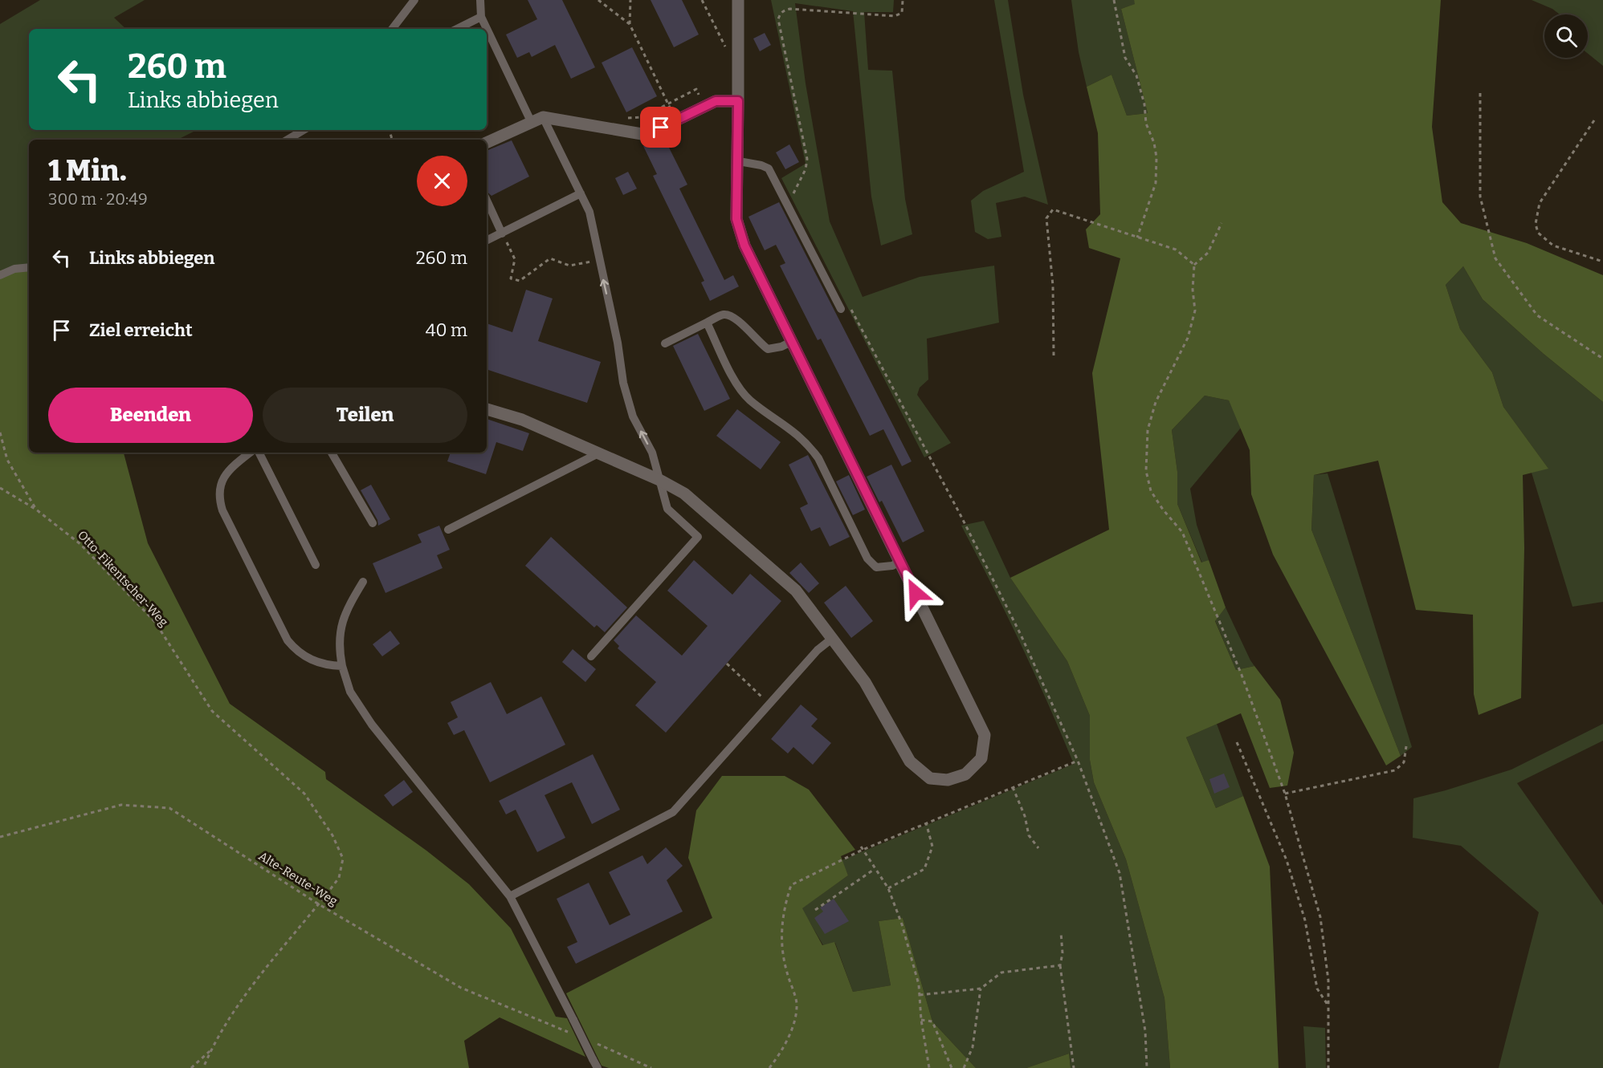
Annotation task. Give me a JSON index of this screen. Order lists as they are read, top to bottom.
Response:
{
  "streets": {
    "path": ["Otto-Fikentscher-Weg", "Alte-Reute-Weg"]
  },
  "crossings": [
    ["Otto-Fikentscher-Weg", "Alte-Reute-Weg"]
  ],
  "page": {
    "turn": ["260 m", "Links abbiegen"],
    "heading": ["1 Min.", "300 m · 20:49"],
    "list": [
      {
        "name": "Links abbiegen",
        "value": "260 m"
      },
      {
        "name": "Ziel erreicht",
        "value": "40 m"
      }
    ],
    "buttons": ["Beenden", "Teilen"]
  }
}
